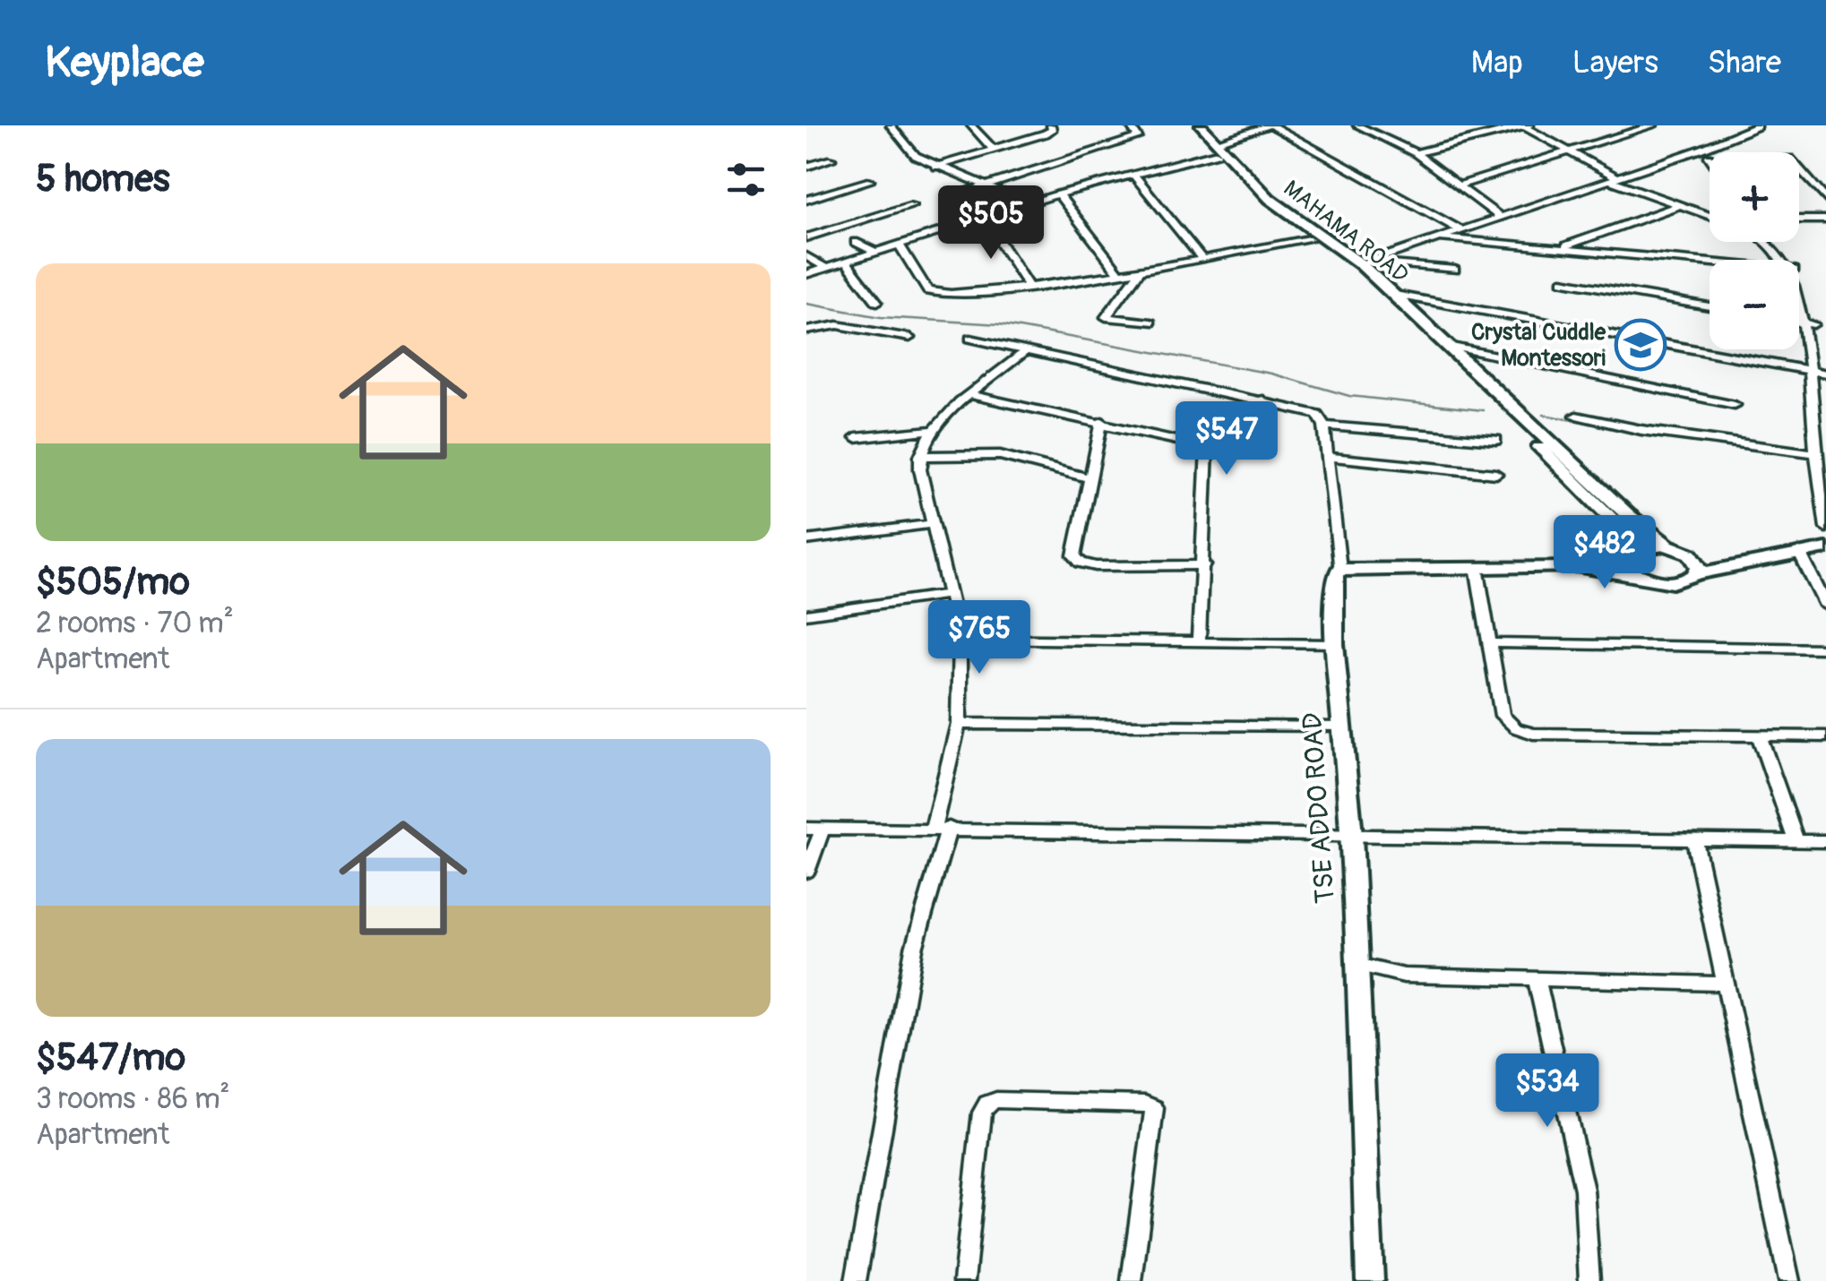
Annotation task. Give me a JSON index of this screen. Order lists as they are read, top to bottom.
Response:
{
  "streets": {
    "street": ["MAHAMA ROAD", "TSE ADDO ROAD"]
  },
  "places": {
    "school or university": ["Crystal Cuddle Montessori"]
  },
  "page": {
    "header": "Keyplace",
    "nav": ["Map", "Layers", "Share"],
    "heading": "5 homes",
    "map_buttons": ["+", "−"],
    "price": [
      "$505",
      "$547",
      "$482",
      "$765",
      "$534"
    ],
    "list": [
      {
        "name": "$505/mo",
        "note": "2 rooms · 70 m² · Apartment"
      },
      {
        "name": "$547/mo",
        "note": "3 rooms · 86 m² · Apartment"
      }
    ]
  }
}
